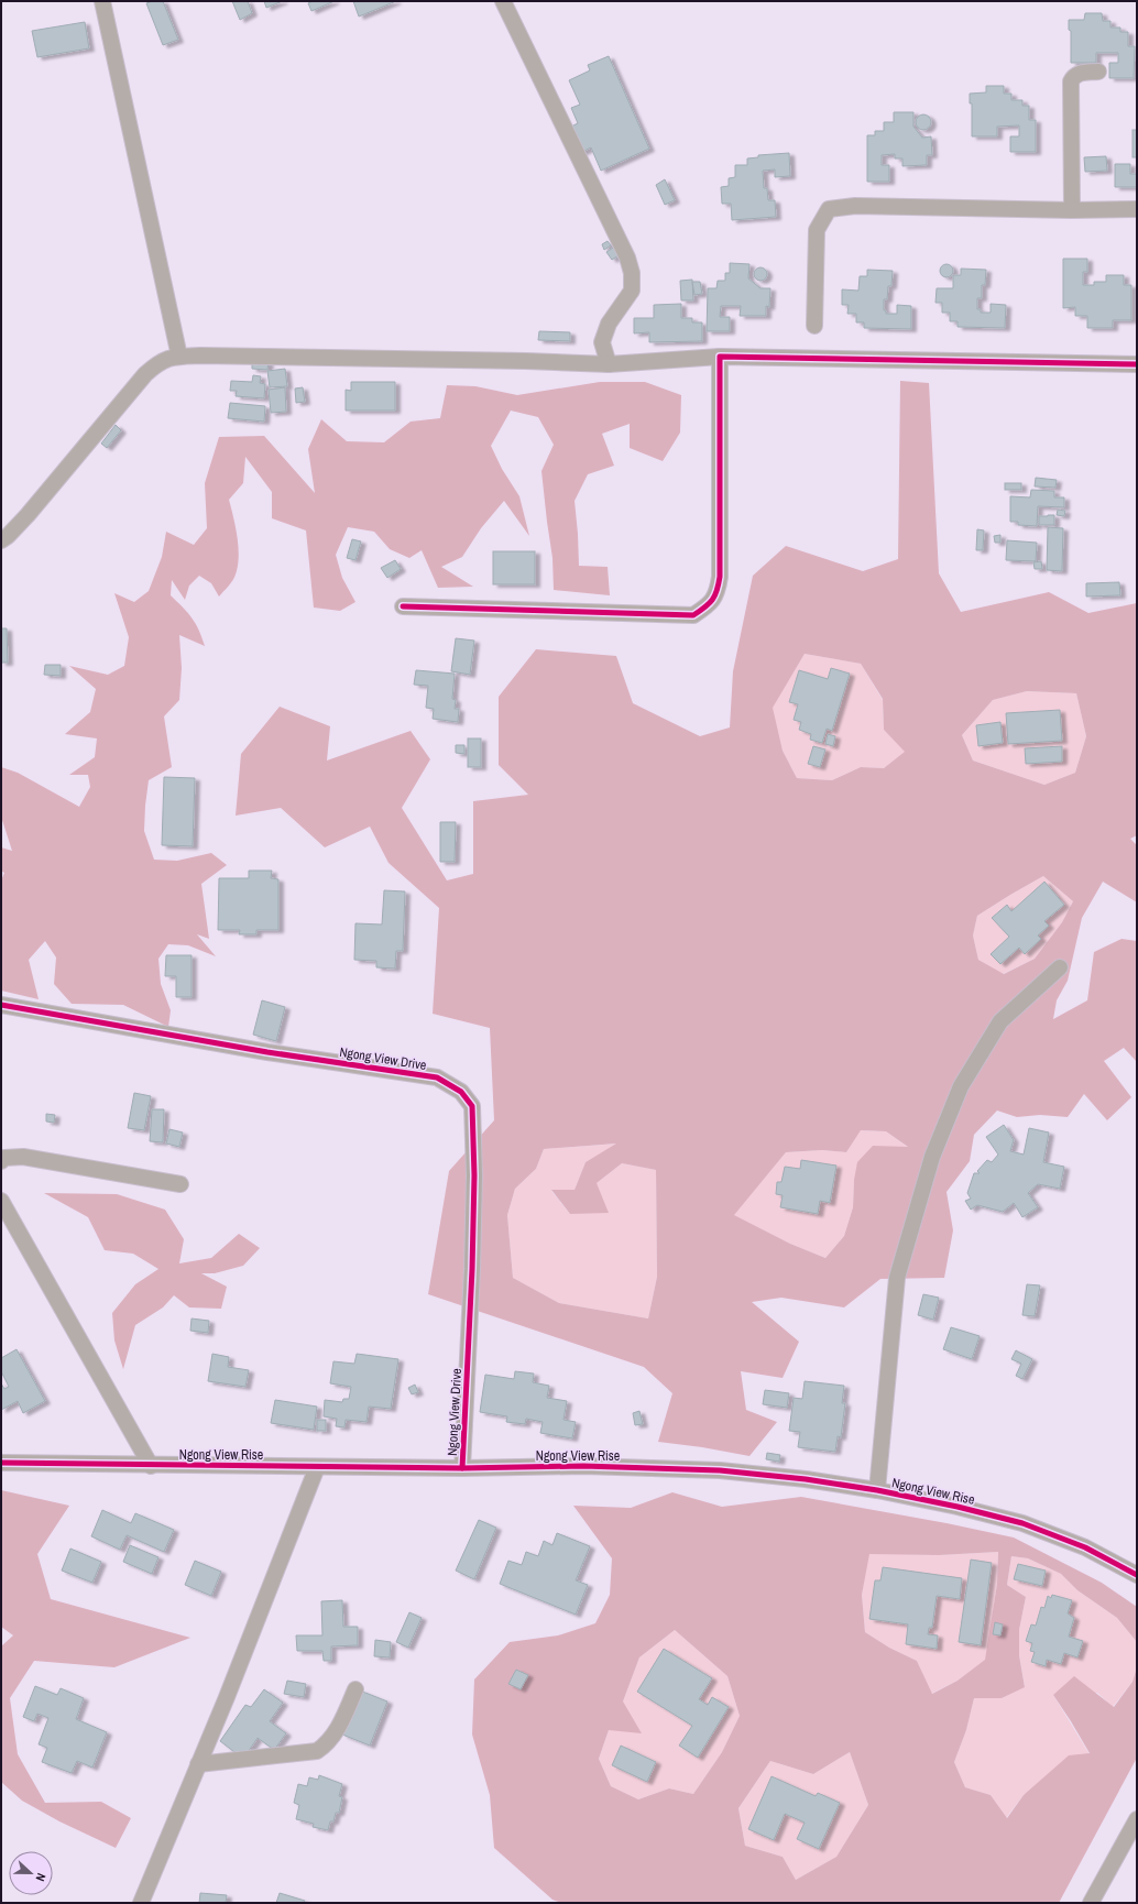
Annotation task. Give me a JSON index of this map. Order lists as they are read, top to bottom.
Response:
{
  "streets": {
    "street": ["Ngong View Drive", "Ngong View Rise"]
  },
  "crossings": [
    ["Ngong View Drive", "Ngong View Rise"]
  ],
  "north": "right"
}
